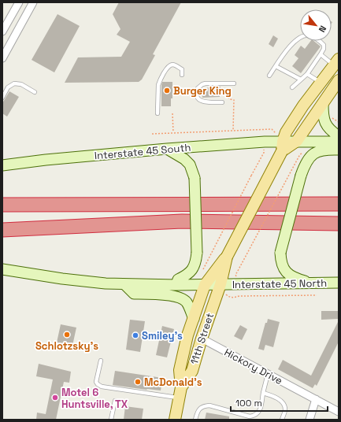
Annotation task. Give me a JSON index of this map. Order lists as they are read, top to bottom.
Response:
{
  "streets": {
    "main road": ["Interstate 45 South", "Interstate 45 North", "11th Street"],
    "street": ["Hickory Drive"]
  },
  "crossings": [
    ["Interstate 45 South", "11th Street"],
    ["Interstate 45 North", "11th Street"],
    ["11th Street", "Hickory Drive"]
  ],
  "places": [
    "Burger King",
    "Schlotzsky's",
    "Smiley's",
    "McDonald's",
    "Motel 6 Huntsville, TX"
  ],
  "scale_bar": "100 m",
  "north": "bottom right"
}
